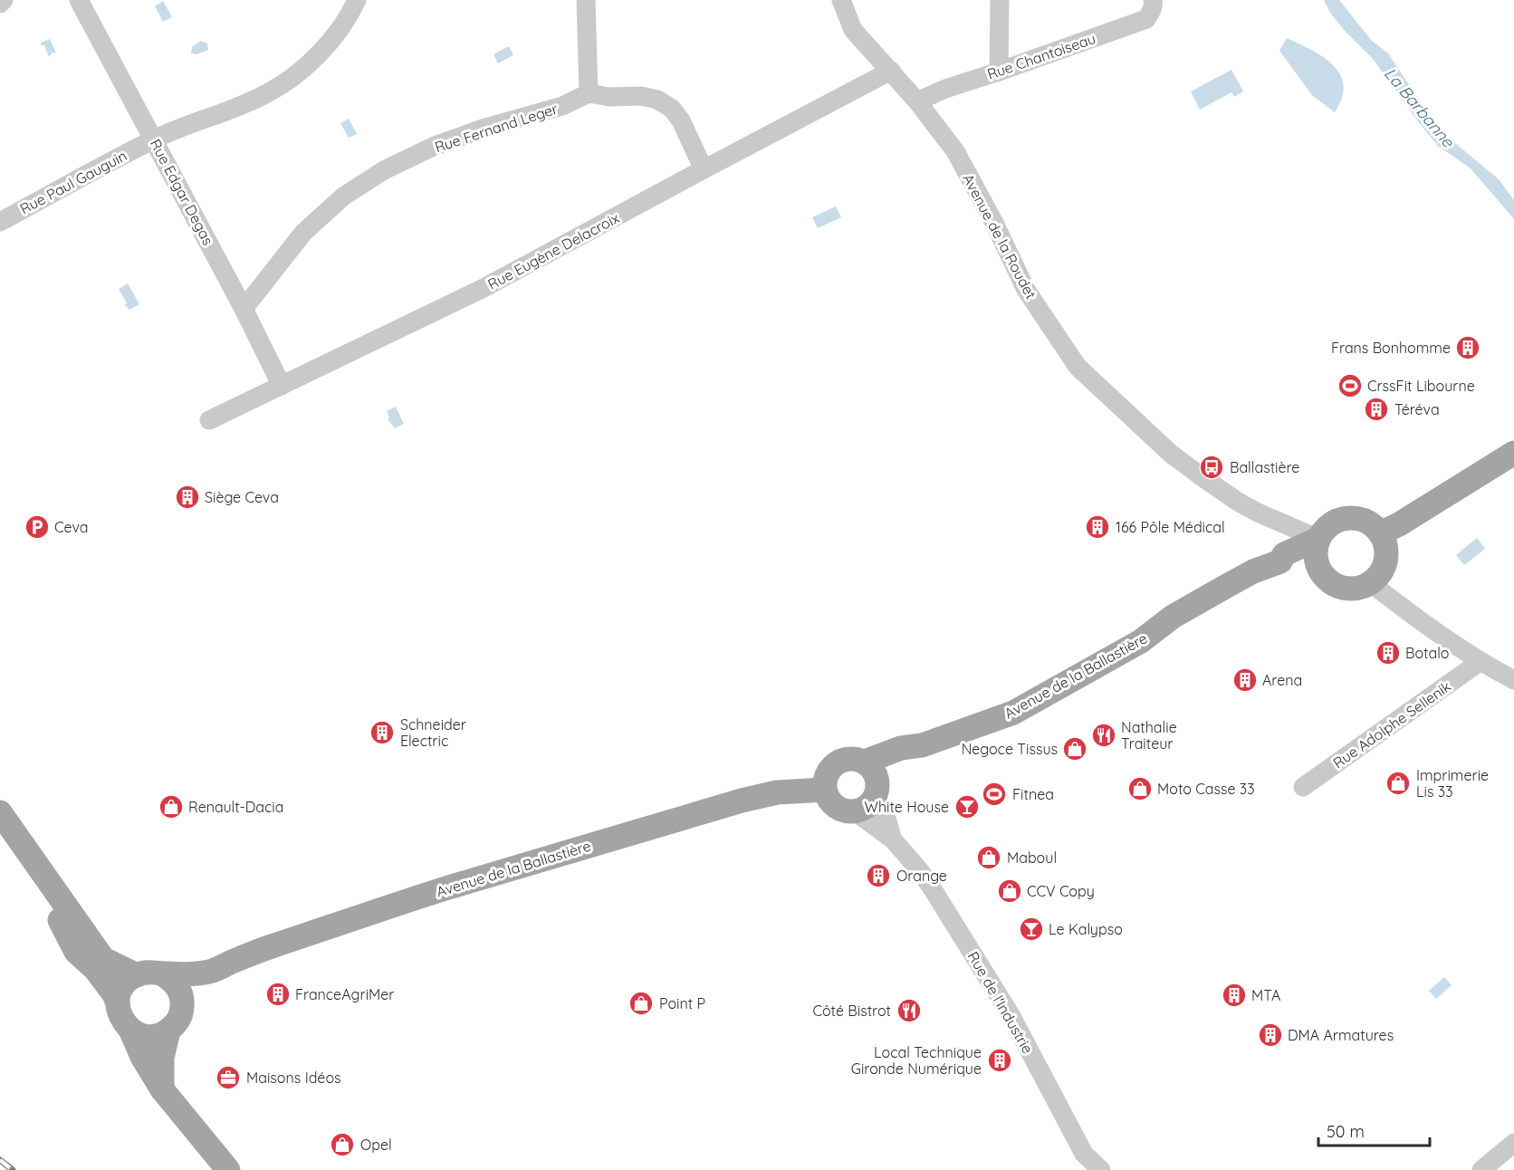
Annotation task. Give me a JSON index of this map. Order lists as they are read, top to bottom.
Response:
{
  "streets": {
    "main road": ["Avenue de la Ballastière"],
    "street": [
      "Rue Chantoiseau",
      "Rue Fernand Leger",
      "Rue Paul Gauguin",
      "Rue Edgar Degas",
      "Avenue de la Roudet",
      "Rue Eugène Delacroix",
      "Rue Adolphe Sellenik",
      "Rue de l'Industrie"
    ]
  },
  "crossings": [
    ["Rue Chantoiseau", "Avenue de la Roudet"],
    ["Rue Fernand Leger", "Rue Edgar Degas"],
    ["Rue Paul Gauguin", "Rue Edgar Degas"],
    ["Rue Edgar Degas", "Rue Eugène Delacroix"],
    ["Avenue de la Roudet", "Rue Eugène Delacroix"],
    ["Avenue de la Roudet", "Avenue de la Ballastière"],
    ["Avenue de la Ballastière", "Rue de l'Industrie"]
  ],
  "water": ["La Barbanne"],
  "places": {
    "building": [
      "Frans Bonhomme",
      "Téréva",
      "Siège Ceva",
      "166 Pôle Médical",
      "Botalo",
      "Arena",
      "Schneider Electric",
      "Orange",
      "FranceAgriMer",
      "MTA",
      "DMA Armatures",
      "Local Technique Gironde Numérique"
    ],
    "sports": ["CrssFit Libourne", "Fitnea"],
    "bus stop": ["Ballastière"],
    "parking": ["Ceva"],
    "restaurant": ["Nathalie Traiteur", "Côté Bistrot"],
    "shop": [
      "Negoce Tissus",
      "Imprimerie Lis 33",
      "Moto Casse 33",
      "Renault-Dacia",
      "Maboul",
      "CCV Copy",
      "Point P",
      "Opel"
    ],
    "bar": ["White House", "Le Kalypso"],
    "office": ["Maisons Idéos"]
  },
  "scale_bar": "50 m"
}
